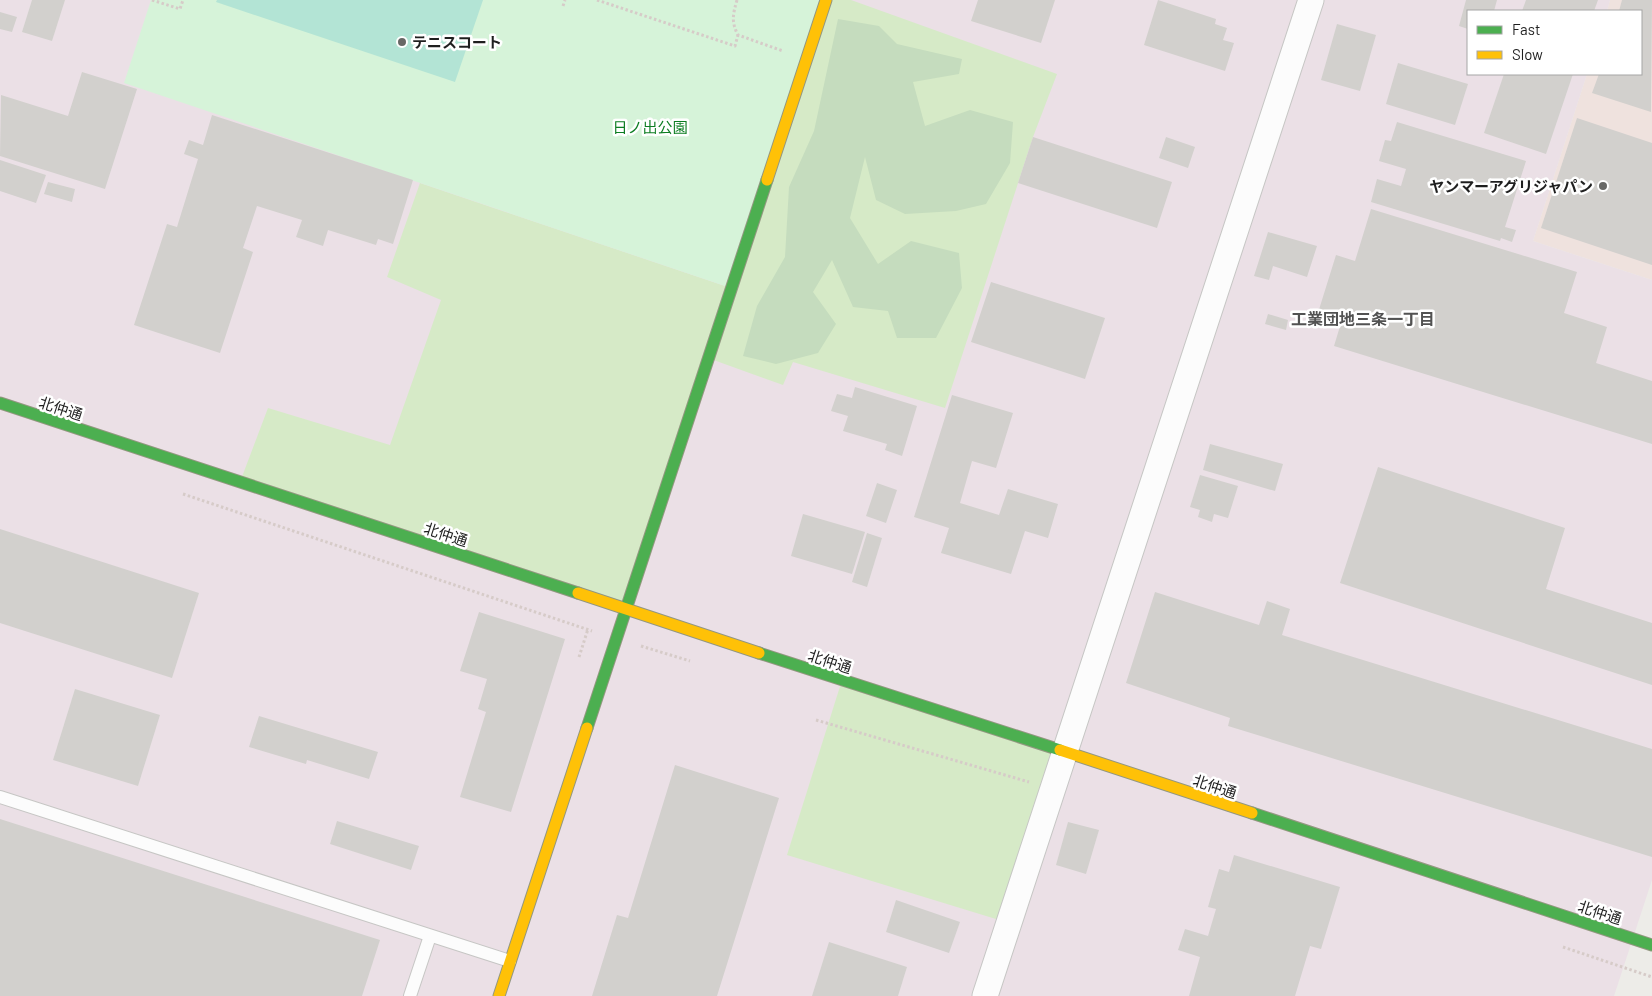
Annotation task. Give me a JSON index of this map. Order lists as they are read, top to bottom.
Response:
{
  "streets": {
    "street": ["北仲通"]
  },
  "districts": ["工業団地三条一丁目"],
  "parks": ["日ノ出公園"],
  "places": ["テニスコート", "ヤンマーアグリジャパン"],
  "legend": ["Fast", "Slow"]
}
